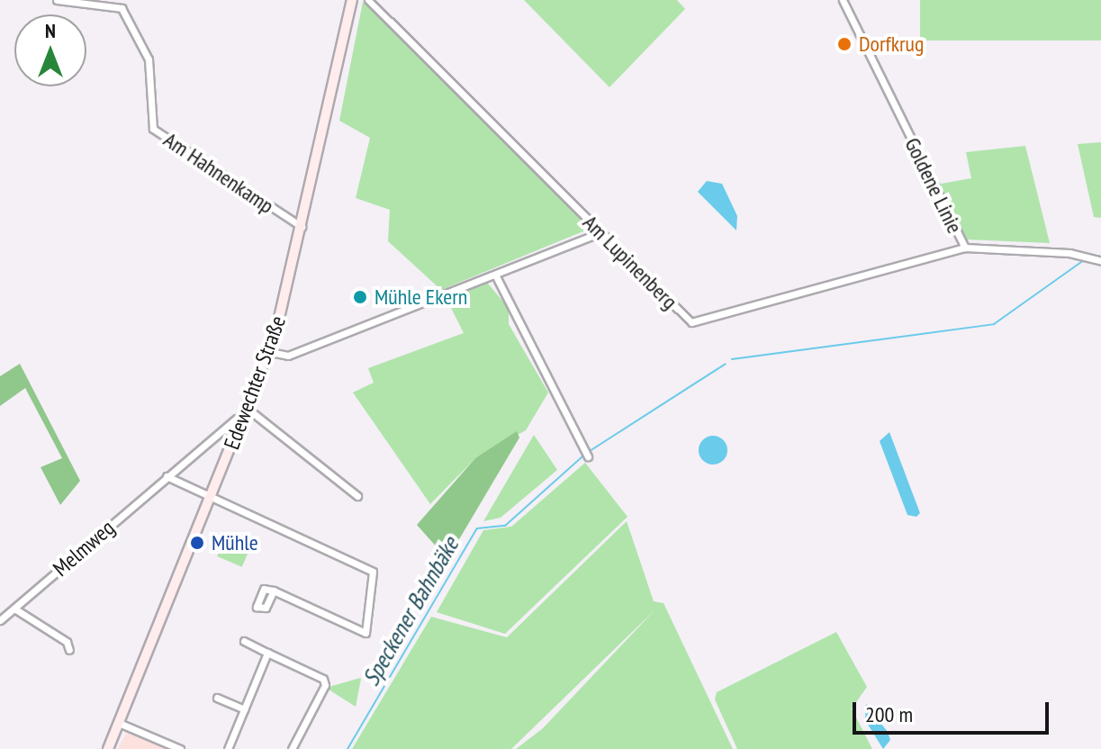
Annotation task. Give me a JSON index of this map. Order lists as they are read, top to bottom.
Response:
{
  "streets": {
    "main road": ["Edewechter Straße"],
    "street": [
      "Am Hahnenkamp",
      "Goldene Linie",
      "Am Lupinenberg",
      "Melmweg"
    ]
  },
  "crossings": [
    ["Am Hahnenkamp", "Edewechter Straße"],
    ["Goldene Linie", "Am Lupinenberg"]
  ],
  "water": ["Speckener Bahnbäke"],
  "places": ["Dorfkrug", "Mühle Ekern", "Mühle"],
  "scale_bar": "200 m",
  "north": "top"
}
